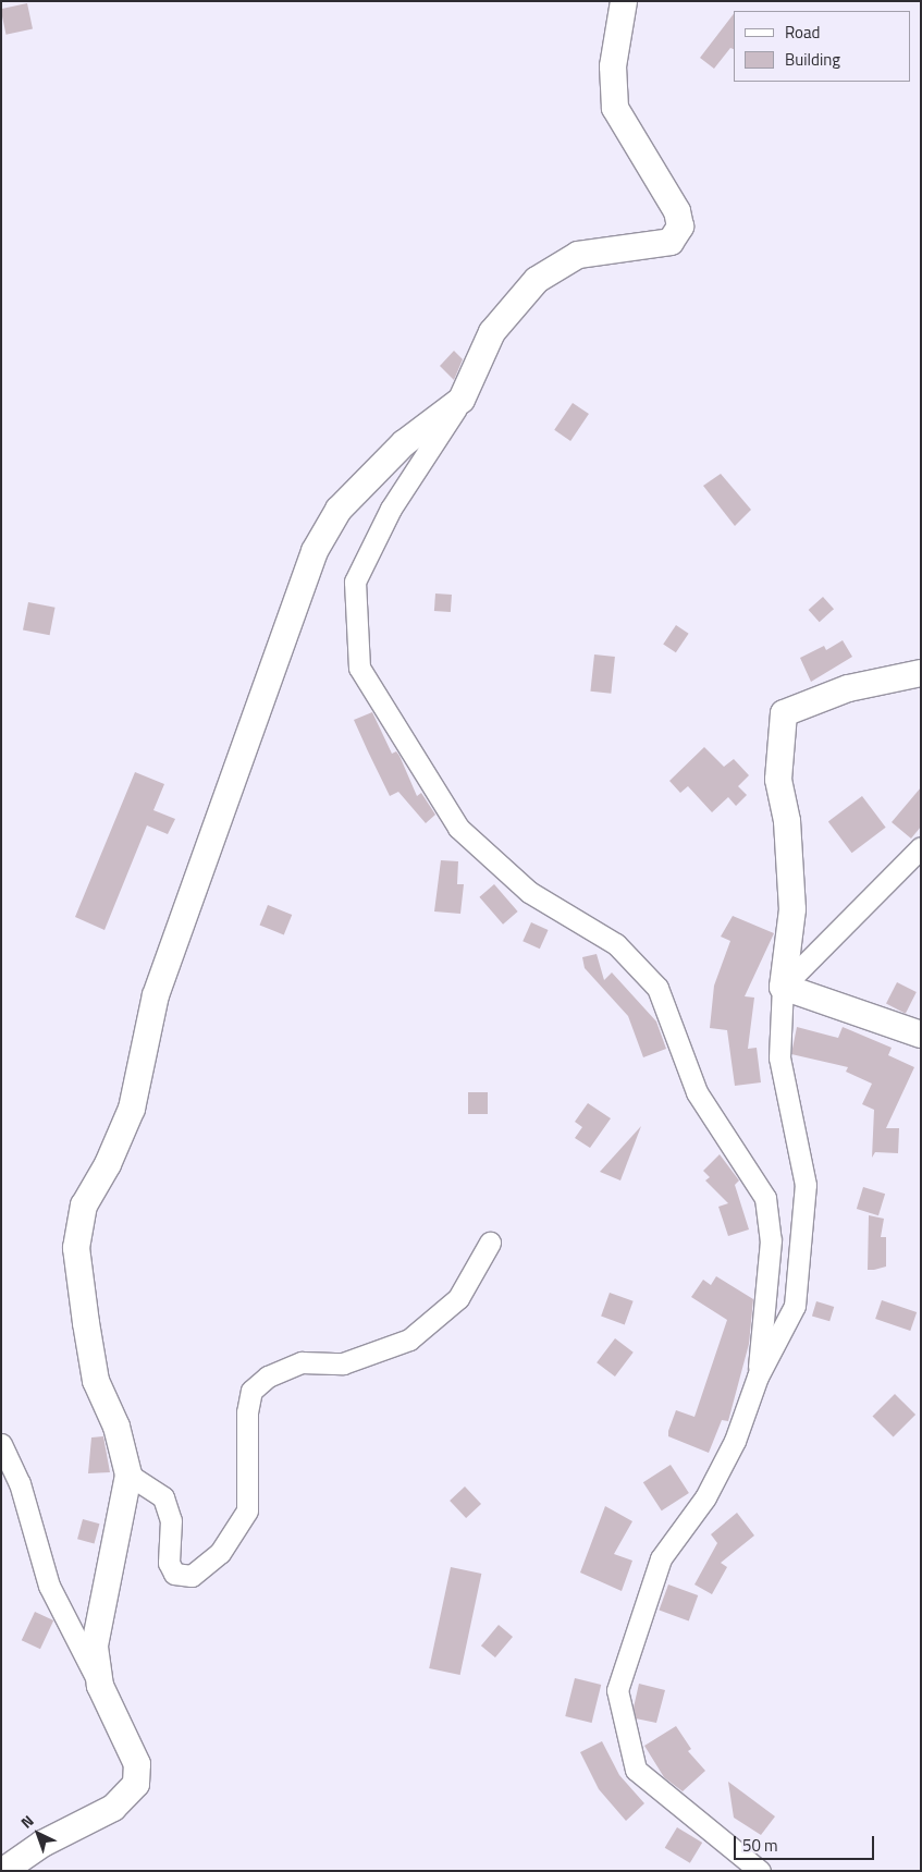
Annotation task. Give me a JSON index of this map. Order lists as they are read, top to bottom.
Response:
{
  "legend": ["Road", "Building"],
  "scale_bar": "50 m",
  "north": "top left"
}
